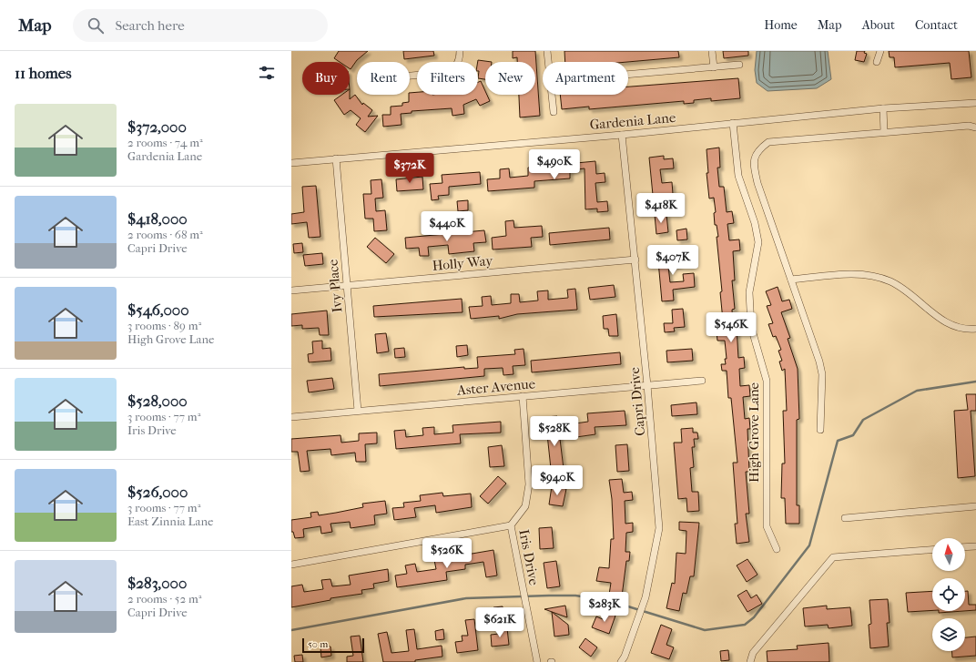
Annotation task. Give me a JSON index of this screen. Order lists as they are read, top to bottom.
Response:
{
  "streets": {
    "street": [
      "Gardenia Lane",
      "Holly Way",
      "Ivy Place",
      "Aster Avenue",
      "Capri Drive",
      "High Grove Lane",
      "Iris Drive"
    ]
  },
  "crossings": [
    ["Gardenia Lane", "Ivy Place"],
    ["Gardenia Lane", "Capri Drive"],
    ["Gardenia Lane", "High Grove Lane"],
    ["Holly Way", "Ivy Place"],
    ["Holly Way", "Capri Drive"],
    ["Ivy Place", "Aster Avenue"],
    ["Aster Avenue", "Capri Drive"],
    ["Aster Avenue", "Iris Drive"]
  ],
  "scale_bar": "50 m",
  "north": "top",
  "page": {
    "header": "Map",
    "search": "Search here",
    "nav": [
      "Home",
      "Map",
      "About",
      "Contact"
    ],
    "heading": "11 homes",
    "chip": [
      "Buy",
      "Rent",
      "Filters",
      "New",
      "Apartment"
    ],
    "list": [
      {
        "name": "$372,000",
        "note": "2 rooms · 74 m² · Gardenia Lane"
      },
      {
        "name": "$418,000",
        "note": "2 rooms · 68 m² · Capri Drive"
      },
      {
        "name": "$546,000",
        "note": "3 rooms · 89 m² · High Grove Lane"
      },
      {
        "name": "$528,000",
        "note": "3 rooms · 77 m² · Iris Drive"
      },
      {
        "name": "$526,000",
        "note": "3 rooms · 77 m² · East Zinnia Lane"
      },
      {
        "name": "$283,000",
        "note": "2 rooms · 52 m² · Capri Drive"
      }
    ],
    "price": [
      "$490K",
      "$372K",
      "$418K",
      "$440K",
      "$407K",
      "$546K",
      "$528K",
      "$940K",
      "$526K",
      "$283K",
      "$621K"
    ],
    "scale": "50 m"
  }
}
